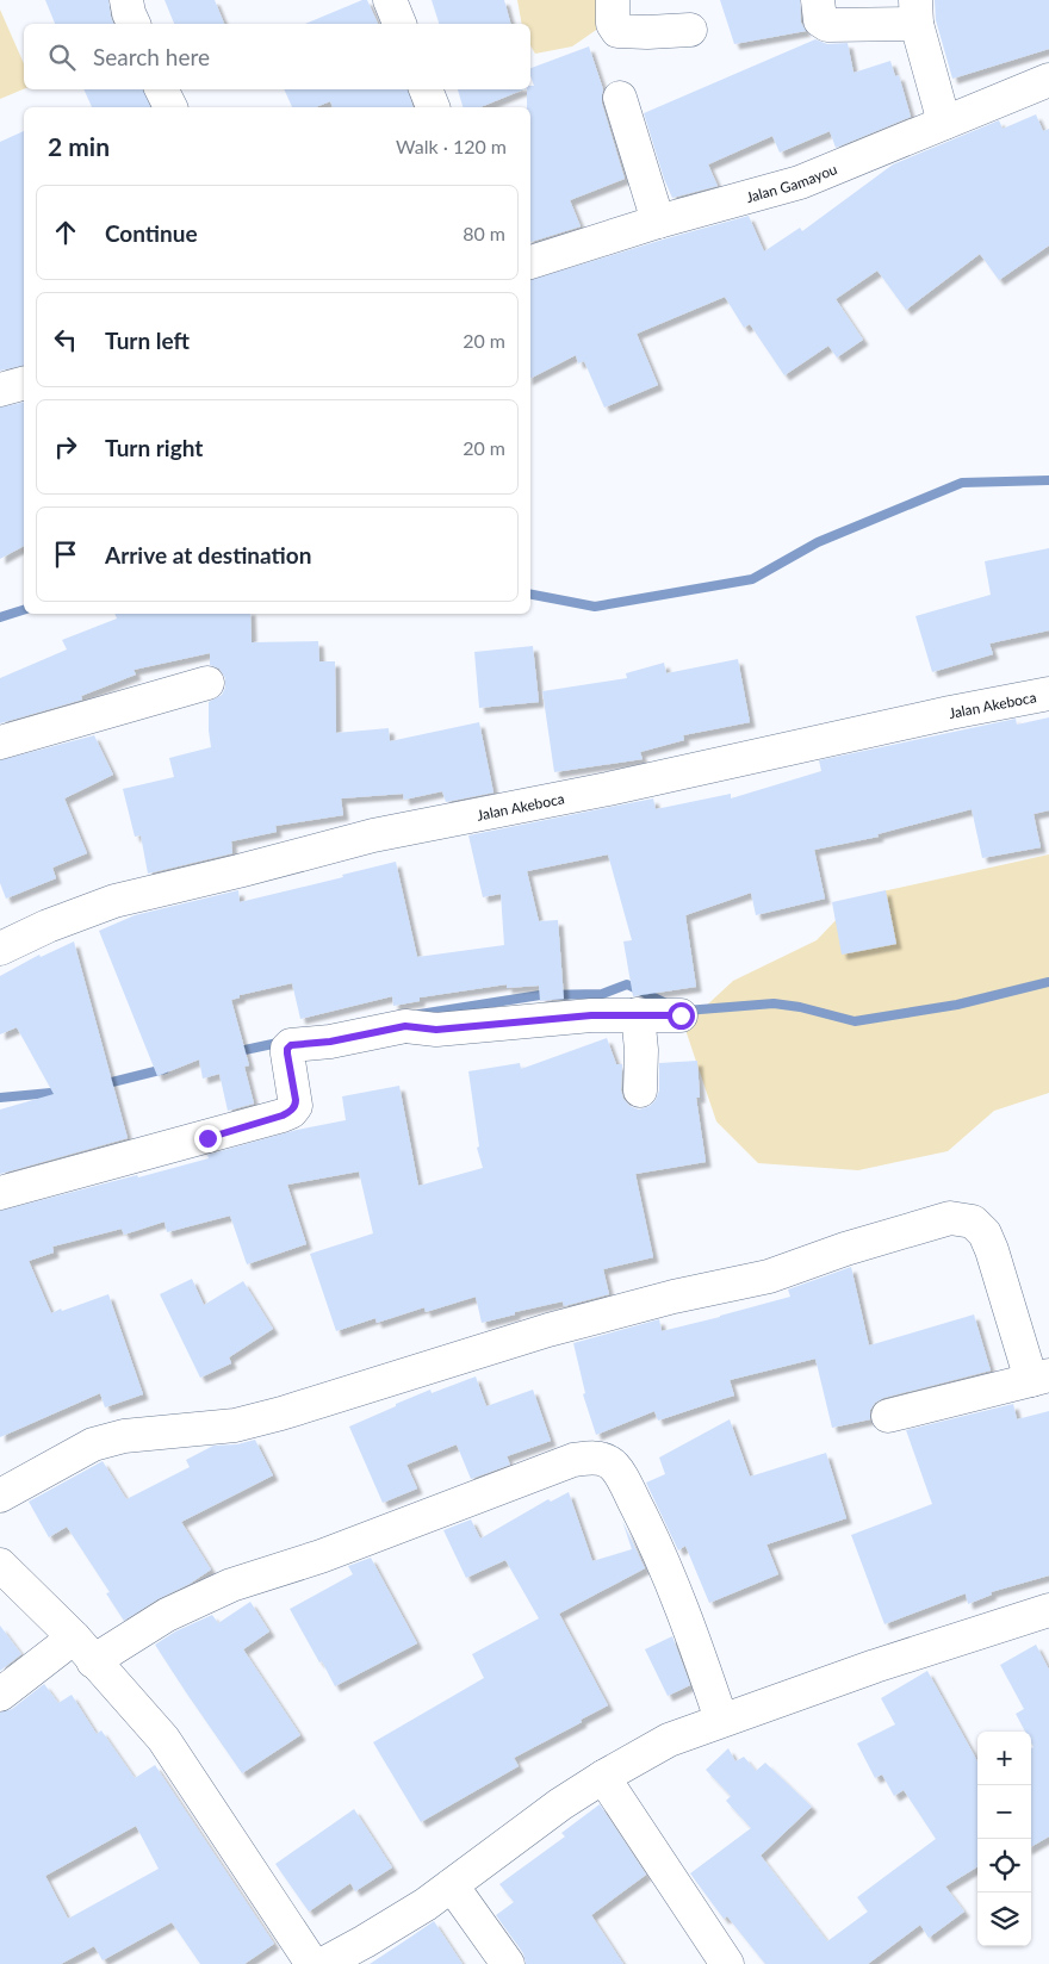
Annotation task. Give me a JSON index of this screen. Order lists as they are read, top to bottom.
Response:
{
  "streets": {
    "street": ["Jalan Gamayou", "Jalan Akeboca"]
  },
  "page": {
    "search": "Search here",
    "heading": ["2 min", "Walk · 120 m"],
    "list": [
      ["Continue", "80 m"],
      ["Turn left", "20 m"],
      ["Turn right", "20 m"],
      "Arrive at destination"
    ],
    "map_buttons": ["+", "−"]
  }
}
